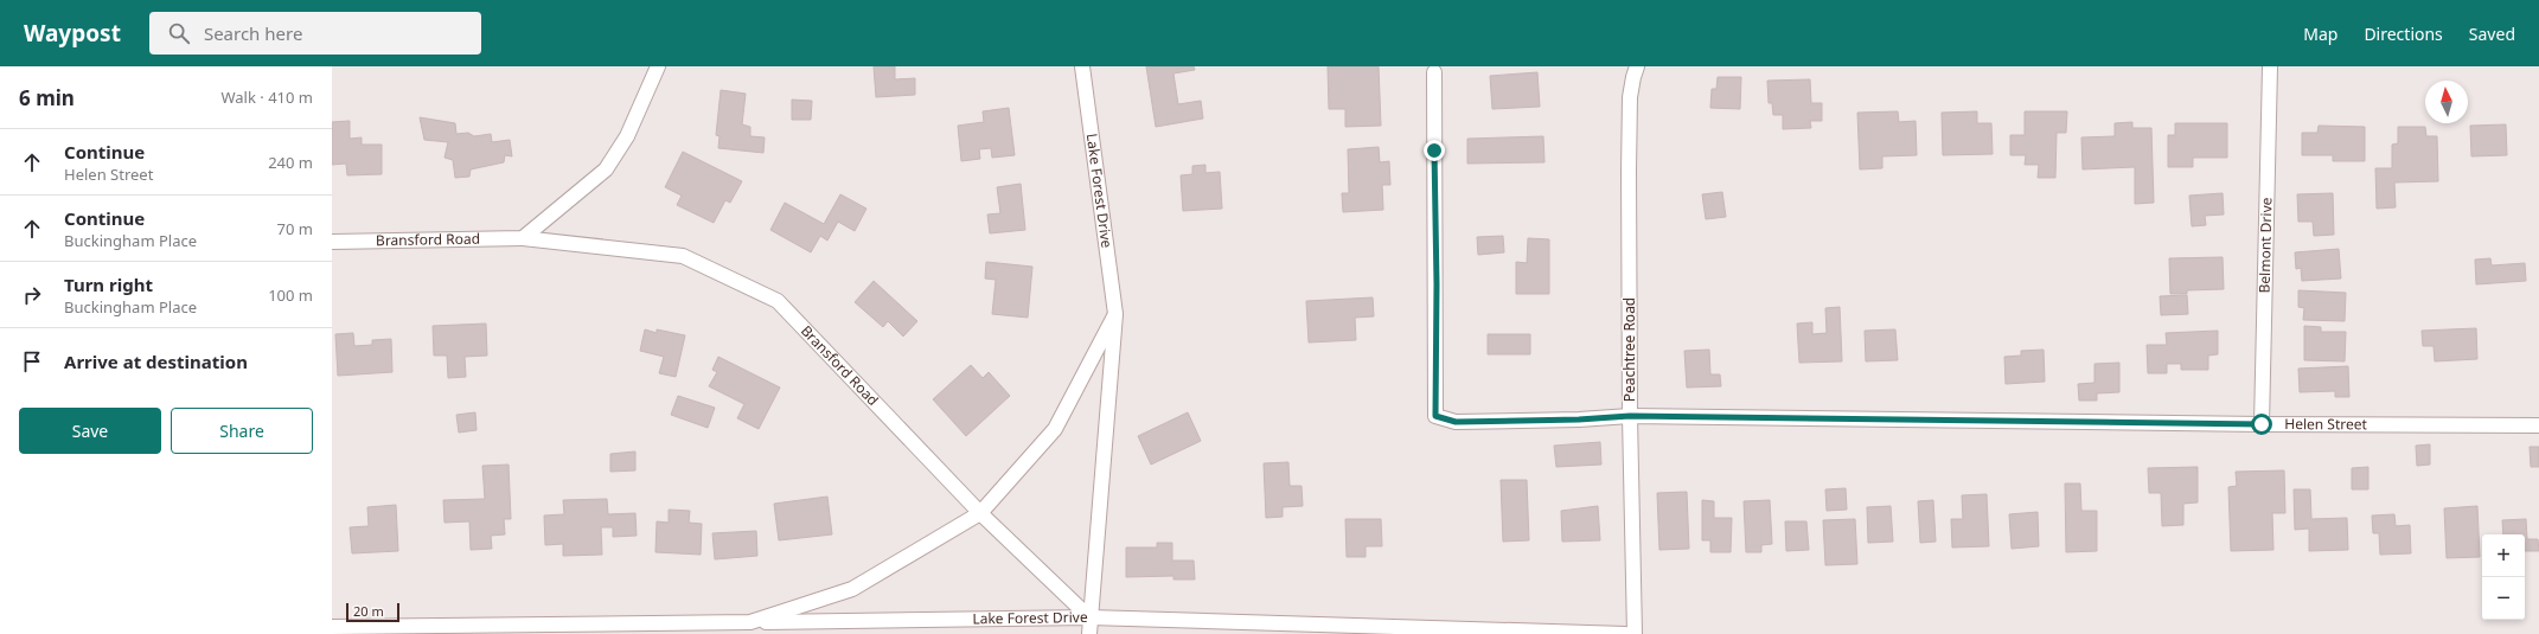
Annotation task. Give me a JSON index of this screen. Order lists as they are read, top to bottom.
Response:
{
  "streets": {
    "street": [
      "Lake Forest Drive",
      "Bransford Road",
      "Belmont Drive",
      "Peachtree Road",
      "Helen Street"
    ]
  },
  "crossings": [
    ["Lake Forest Drive", "Bransford Road"],
    ["Belmont Drive", "Helen Street"],
    ["Peachtree Road", "Helen Street"]
  ],
  "scale_bar": "20 m",
  "north": "top",
  "page": {
    "header": "Waypost",
    "search": "Search here",
    "nav": ["Map", "Directions", "Saved"],
    "heading": ["6 min", "Walk · 410 m"],
    "list": [
      ["Continue", "Helen Street", "240 m"],
      ["Continue", "Buckingham Place", "70 m"],
      ["Turn right", "Buckingham Place", "100 m"],
      "Arrive at destination"
    ],
    "buttons": ["Save", "Share"],
    "map_buttons": ["+", "−"],
    "scale": "20 m"
  }
}
